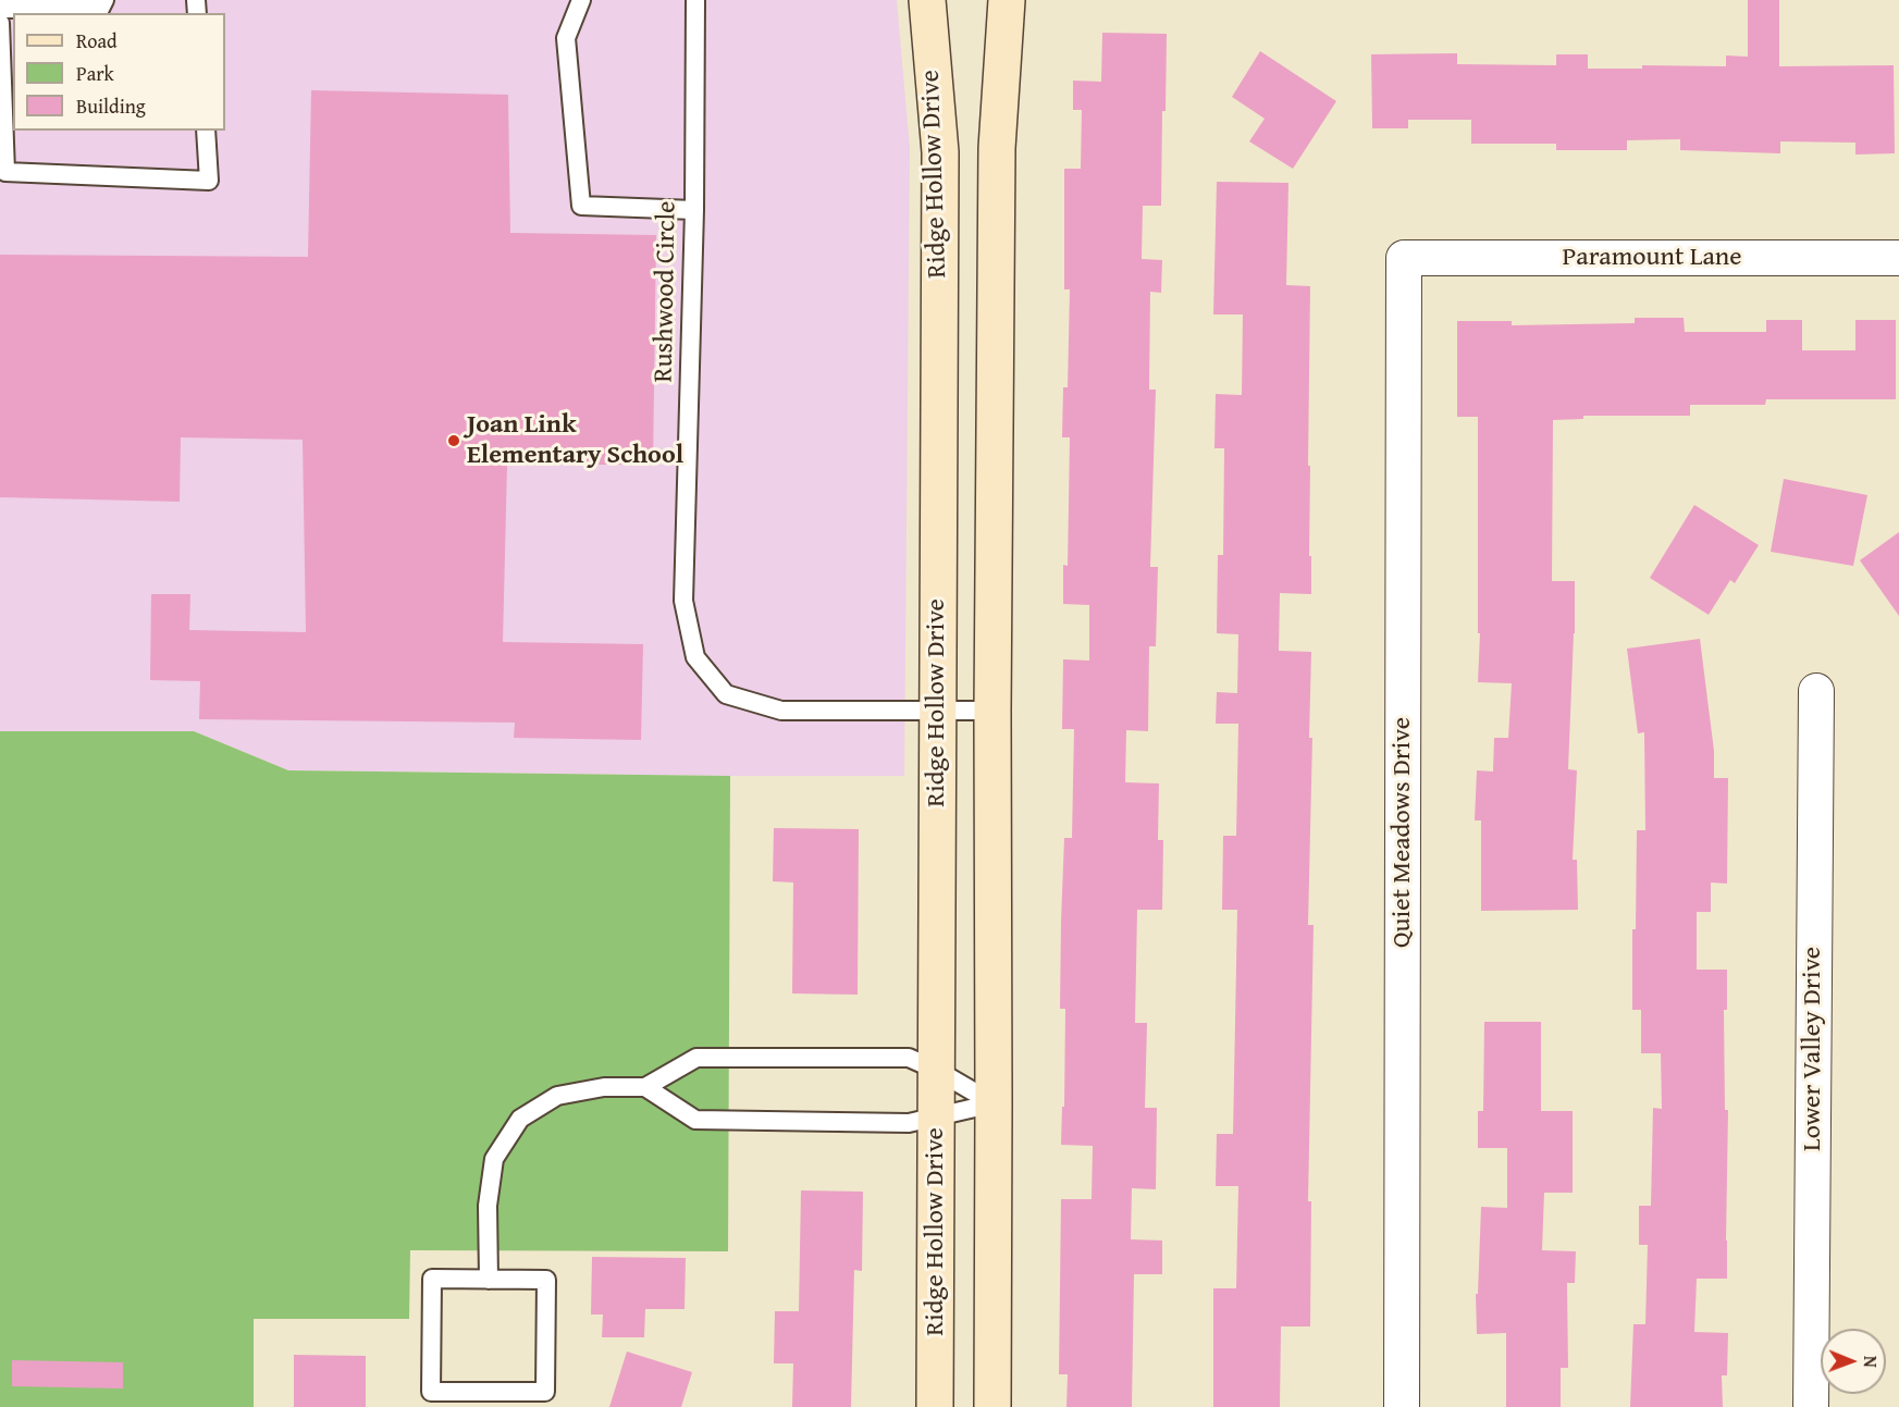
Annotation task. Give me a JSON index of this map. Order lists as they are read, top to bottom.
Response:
{
  "streets": {
    "street": [
      "Ridge Hollow Drive",
      "Paramount Lane",
      "Quiet Meadows Drive",
      "Lower Valley Drive"
    ],
    "lane": ["Rushwood Circle"]
  },
  "crossings": [
    ["Ridge Hollow Drive", "Rushwood Circle"],
    ["Paramount Lane", "Quiet Meadows Drive"]
  ],
  "places": ["Joan Link Elementary School"],
  "legend": ["Road", "Park", "Building"],
  "north": "right"
}
